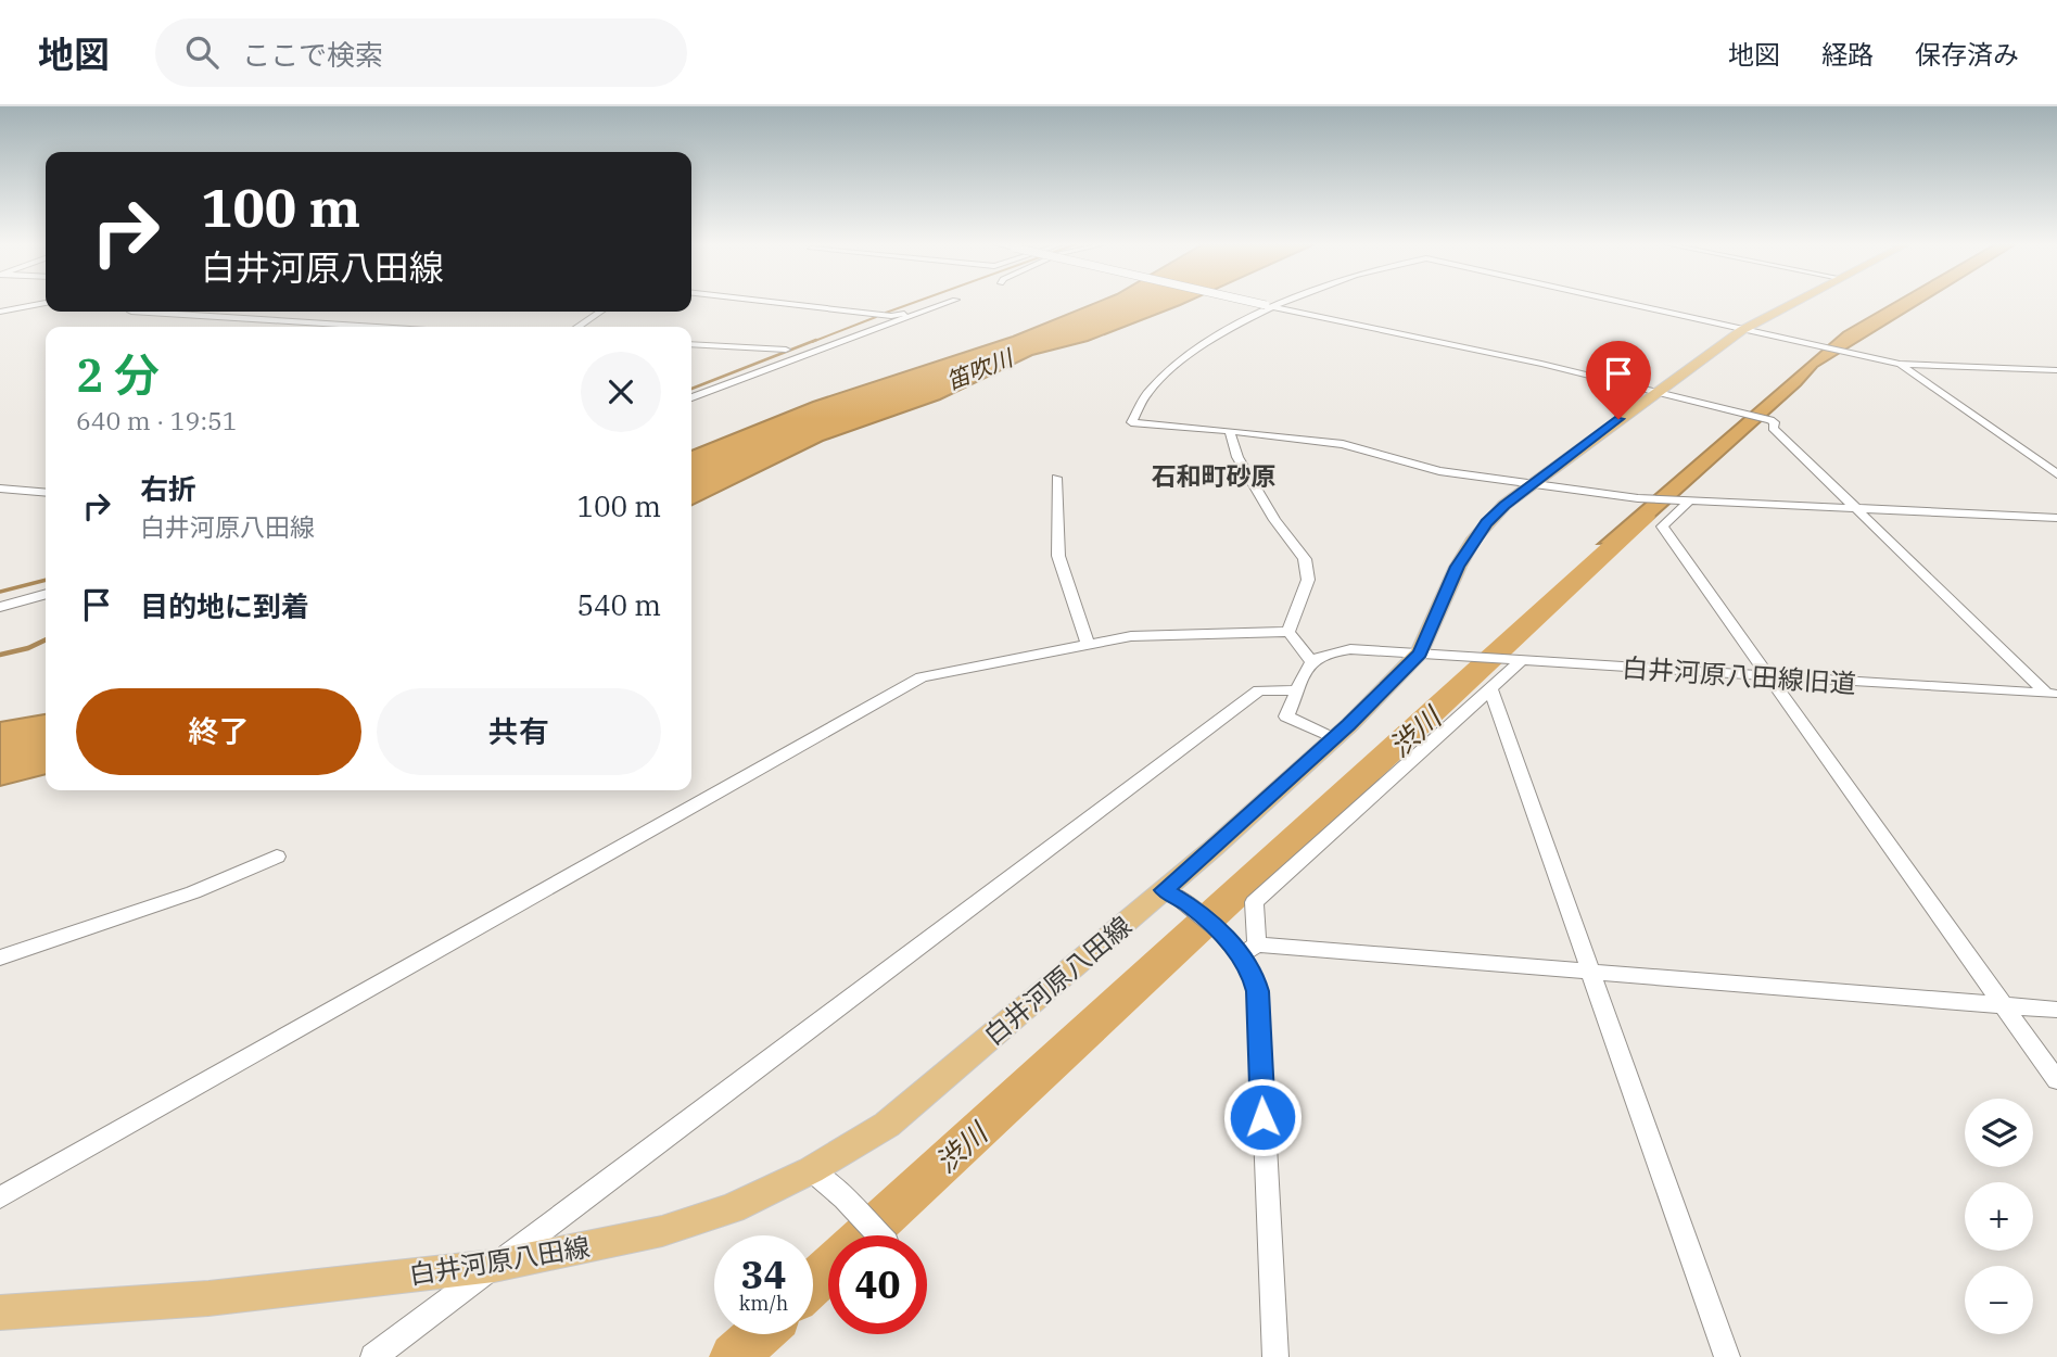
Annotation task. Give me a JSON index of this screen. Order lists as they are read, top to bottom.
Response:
{
  "streets": {
    "main road": ["白井河原八田線"],
    "street": ["白井河原八田線旧道"]
  },
  "crossings": [
    ["白井河原八田線旧道", "白井河原八田線"]
  ],
  "districts": ["石和町砂原"],
  "water": ["笛吹川", "渋川"],
  "page": {
    "header": "地図",
    "search": "ここで検索",
    "nav": ["地図", "経路", "保存済み"],
    "turn": ["100 m", "白井河原八田線"],
    "heading": ["2 分", "640 m · 19:51"],
    "list": [
      {
        "name": "右折",
        "note": "白井河原八田線",
        "value": "100 m"
      },
      {
        "name": "目的地に到着",
        "value": "540 m"
      }
    ],
    "buttons": ["終了", "共有"],
    "map_buttons": ["+", "−"],
    "speed": "34 km/h",
    "limit": "40"
  }
}
